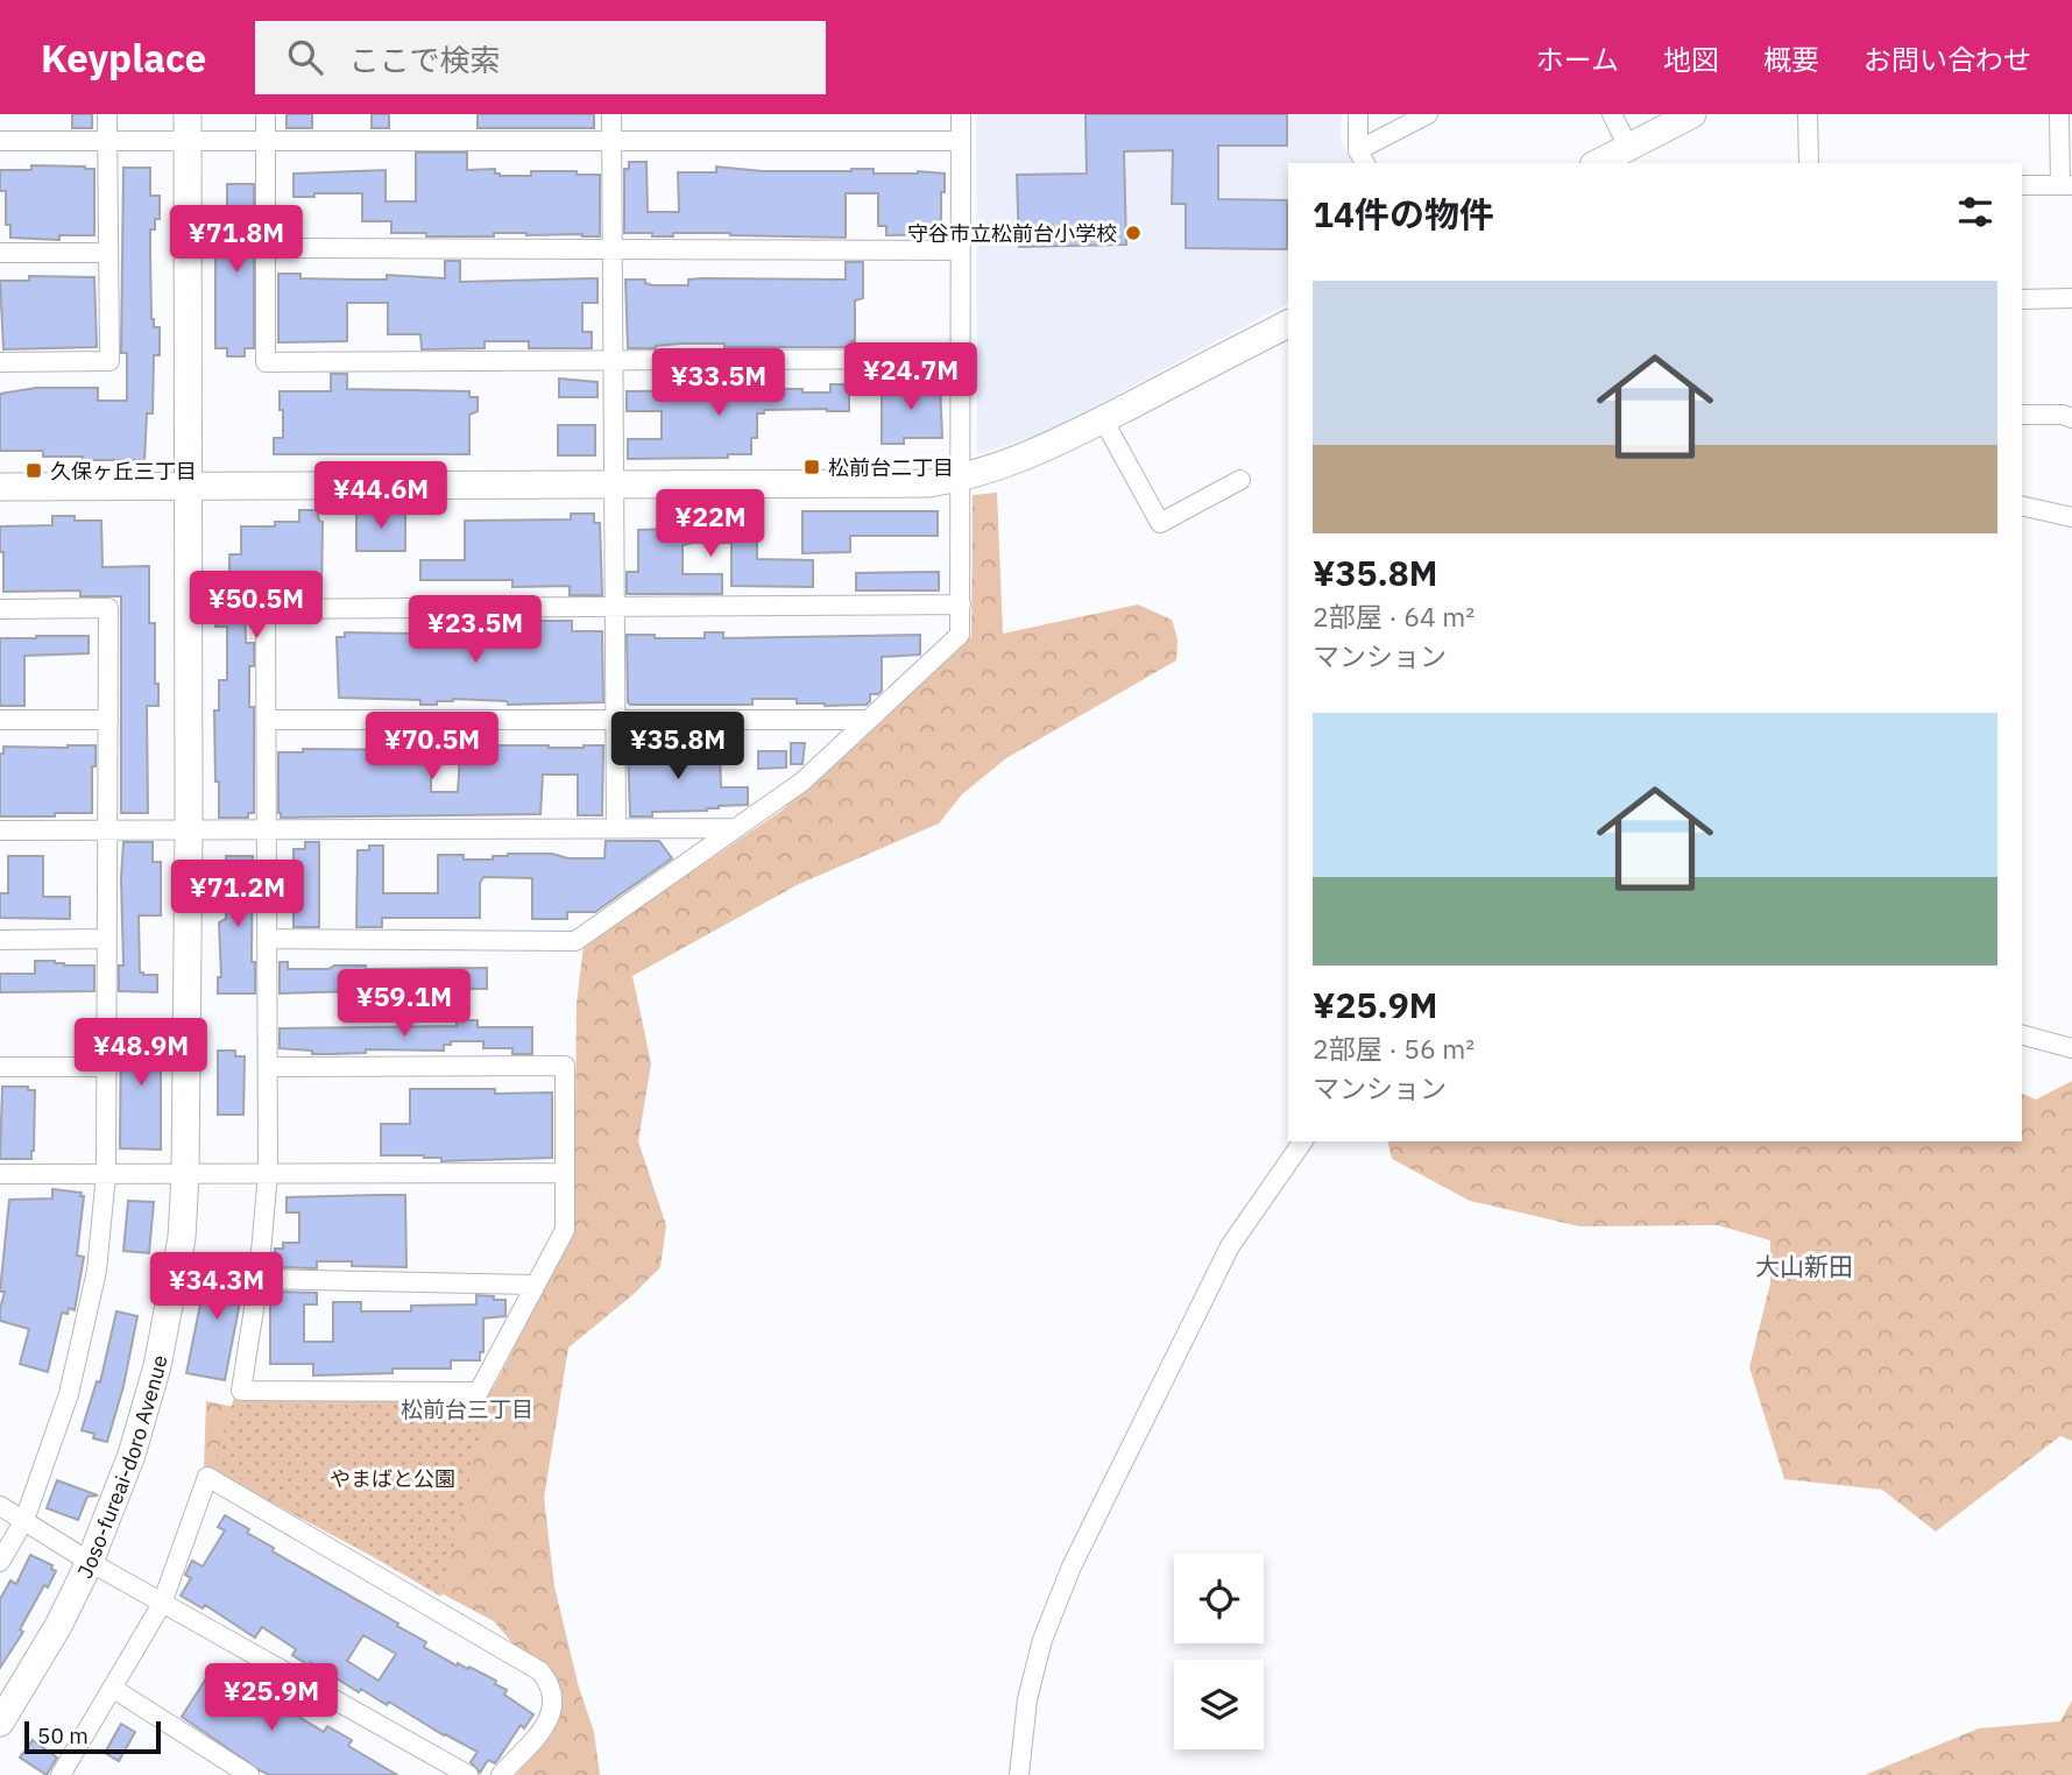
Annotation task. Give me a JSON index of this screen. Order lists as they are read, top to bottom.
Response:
{
  "streets": {
    "street": ["Joso-fureai-doro Avenue"]
  },
  "districts": ["大山新田", "松前台三丁目"],
  "parks": ["やまばと公園"],
  "places": {
    "other": ["守谷市立松前台小学校"],
    "transit": ["松前台二丁目", "久保ヶ丘三丁目"]
  },
  "scale_bar": "50 m",
  "page": {
    "header": "Keyplace",
    "search": "ここで検索",
    "nav": [
      "ホーム",
      "地図",
      "概要",
      "お問い合わせ"
    ],
    "heading": "14件の物件",
    "price": [
      "¥71.8M",
      "¥24.7M",
      "¥33.5M",
      "¥44.6M",
      "¥22M",
      "¥50.5M",
      "¥23.5M",
      "¥70.5M",
      "¥35.8M",
      "¥71.2M",
      "¥59.1M",
      "¥48.9M",
      "¥34.3M",
      "¥25.9M"
    ],
    "list": [
      {
        "name": "¥35.8M",
        "note": "2部屋 · 64 m² · マンション"
      },
      {
        "name": "¥25.9M",
        "note": "2部屋 · 56 m² · マンション"
      }
    ],
    "scale": "50 m"
  }
}
